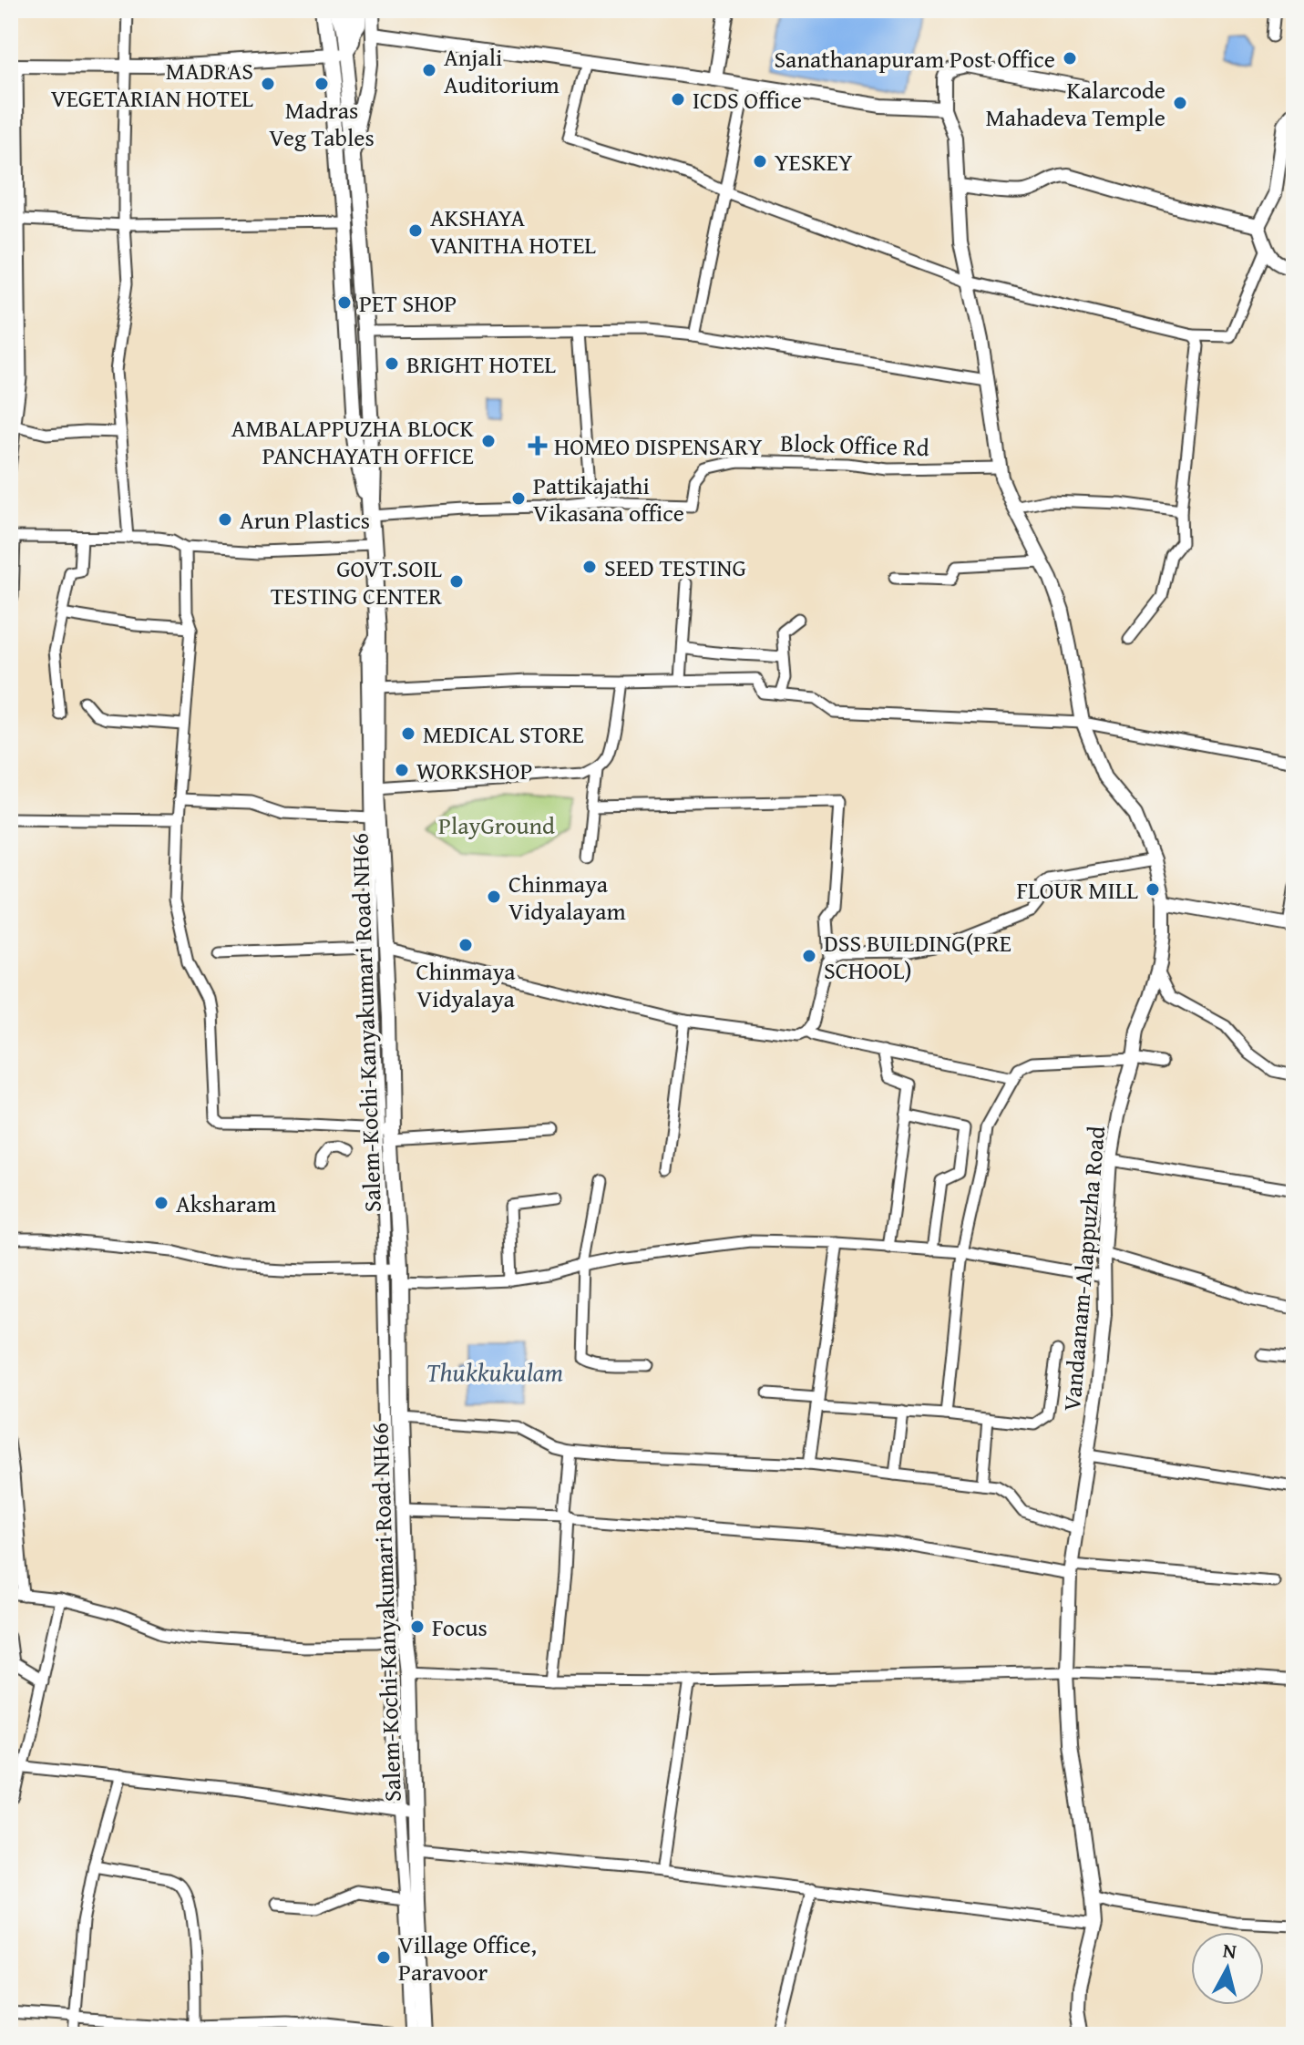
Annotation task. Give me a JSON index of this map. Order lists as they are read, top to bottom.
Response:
{
  "streets": {
    "highway": ["Salem-Kochi-Kanyakumari Road NH66"],
    "main road": ["Vandaanam-Alappuzha Road"],
    "street": ["Block Office Rd"]
  },
  "crossings": [
    ["Block Office Rd", "Vandaanam-Alappuzha Road"]
  ],
  "water": ["Thukkukulam"],
  "parks": ["PlayGround"],
  "places": {
    "other": [
      "Sanathanapuram Post Office",
      "Anjali Auditorium",
      "MADRAS VEGETARIAN HOTEL",
      "Madras Veg Tables",
      "ICDS Office",
      "Kalarcode Mahadeva Temple",
      "YESKEY",
      "AKSHAYA VANITHA HOTEL",
      "PET SHOP",
      "BRIGHT HOTEL",
      "AMBALAPPUZHA BLOCK PANCHAYATH OFFICE",
      "Pattikajathi Vikasana office",
      "Arun Plastics",
      "SEED TESTING",
      "GOVT.SOIL TESTING CENTER",
      "MEDICAL STORE",
      "WORKSHOP",
      "FLOUR MILL",
      "Chinmaya Vidyalayam",
      "Chinmaya Vidyalaya",
      "DSS BUILDING(PRE SCHOOL)",
      "Aksharam",
      "Focus",
      "Village Office, Paravoor"
    ],
    "health": ["HOMEO DISPENSARY"]
  },
  "north": "top"
}
